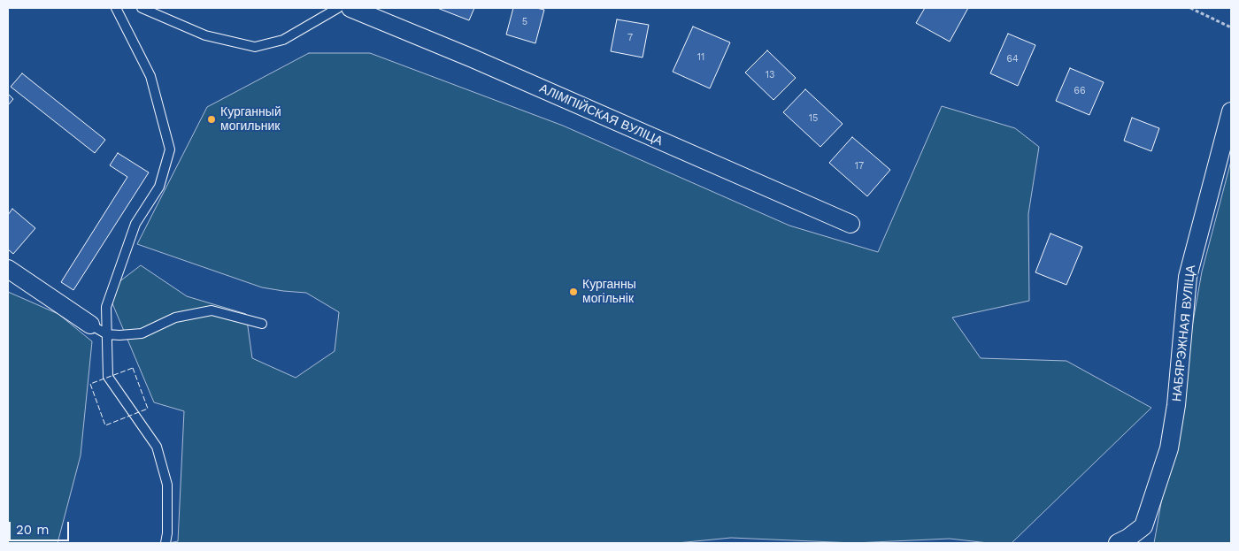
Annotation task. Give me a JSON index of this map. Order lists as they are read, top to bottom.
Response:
{
  "streets": {
    "street": ["АЛІМПІЙСКАЯ ВУЛІЦА", "НАБЯРЭЖНАЯ ВУЛІЦА"]
  },
  "places": ["Курганный могильник", "Курганны могільнік"],
  "house_numbers": [
    "5",
    "7",
    "11",
    "64",
    "13",
    "66",
    "15",
    "17"
  ],
  "scale_bar": "20 m"
}
